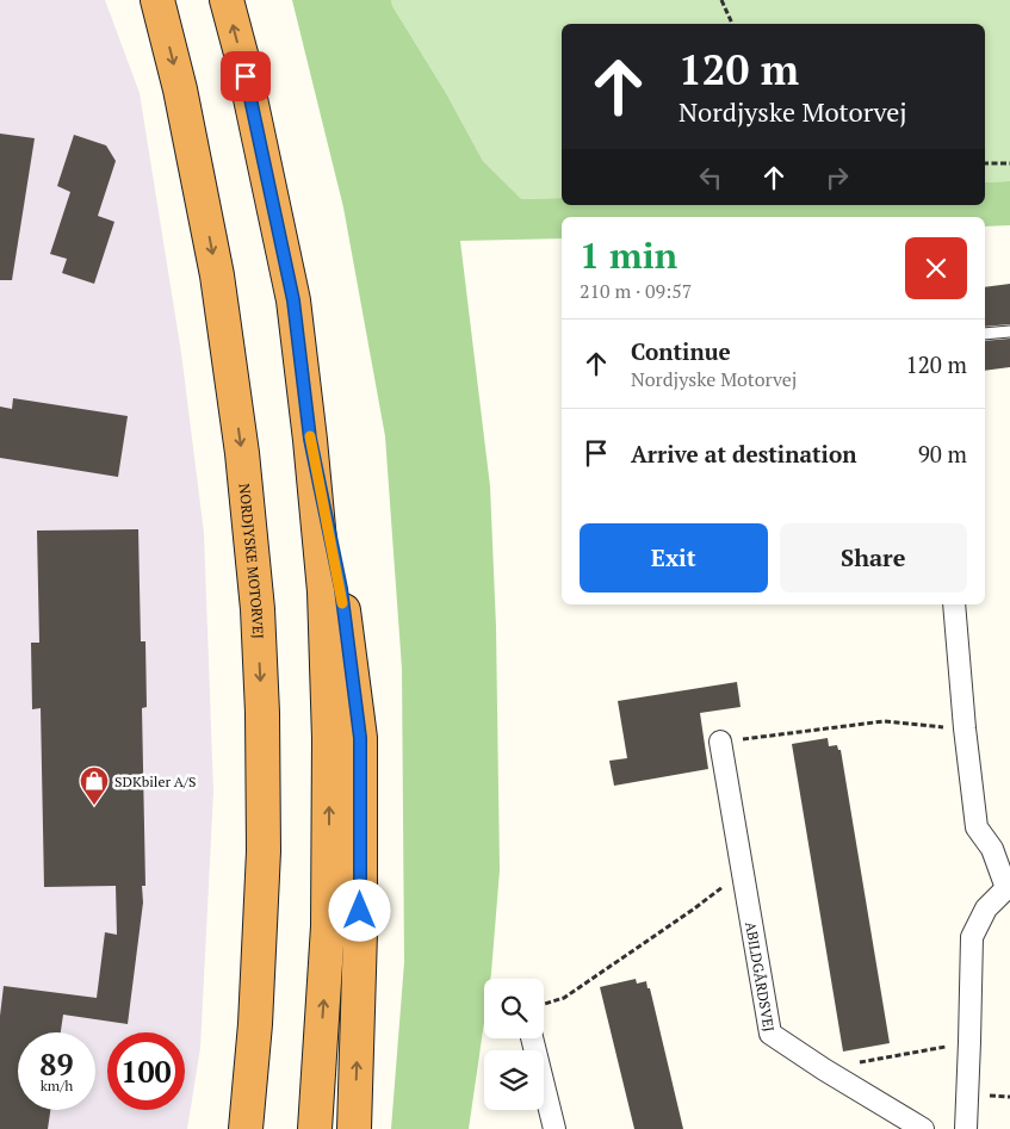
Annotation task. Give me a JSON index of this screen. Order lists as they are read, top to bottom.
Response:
{
  "streets": {
    "highway": ["NORDJYSKE MOTORVEJ"],
    "street": ["ABILDGÅRDSVEJ"]
  },
  "places": {
    "shop": ["SDKbiler A/S"]
  },
  "page": {
    "turn": ["120 m", "Nordjyske Motorvej"],
    "heading": ["1 min", "210 m · 09:57"],
    "list": [
      {
        "name": "Continue",
        "note": "Nordjyske Motorvej",
        "value": "120 m"
      },
      {
        "name": "Arrive at destination",
        "value": "90 m"
      }
    ],
    "buttons": ["Exit", "Share"],
    "speed": "89 km/h",
    "limit": "100"
  }
}
